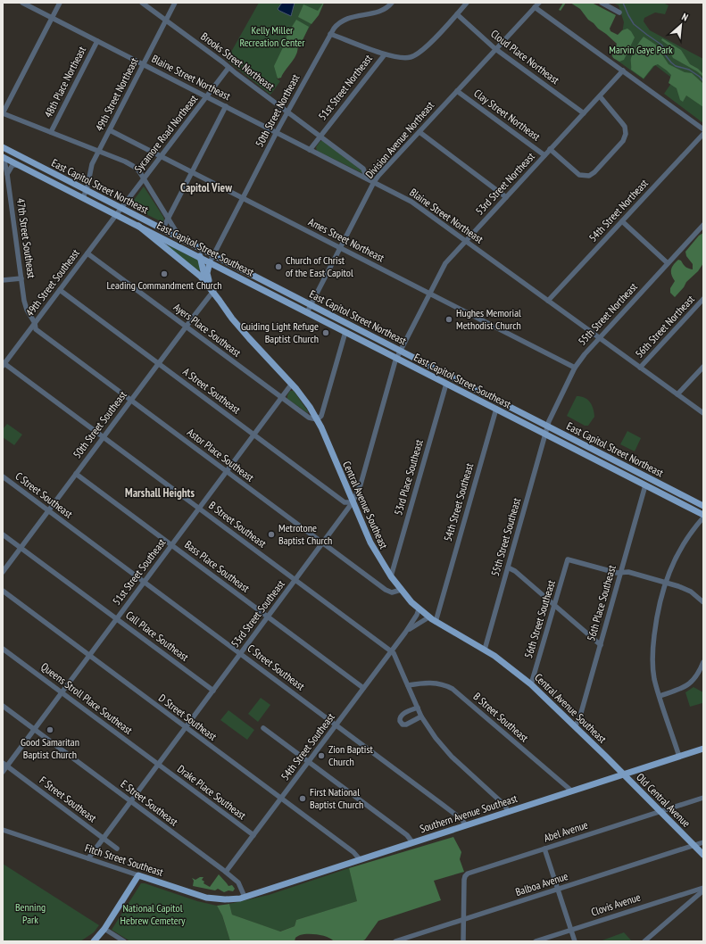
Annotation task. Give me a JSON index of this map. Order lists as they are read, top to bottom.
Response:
{
  "streets": {
    "main road": [
      "East Capitol Street Northeast",
      "East Capitol Street Southeast",
      "Central Avenue Southeast",
      "Old Central Avenue",
      "Southern Avenue Southeast",
      "Fitch Street Southeast"
    ],
    "street": [
      "Cloud Place Northeast",
      "Brooks Street Northeast",
      "Blaine Street Northeast",
      "48th Place Northeast",
      "51st Street Northeast",
      "49th Street Northeast",
      "50th Street Northeast",
      "Clay Street Northeast",
      "Sycamore Road Northeast",
      "Division Avenue Northeast",
      "53rd Street Northeast",
      "54th Street Northeast",
      "47th Street Southeast",
      "Ames Street Northeast",
      "49th Street Southeast",
      "55th Street Northeast",
      "56th Street Northeast",
      "Ayers Place Southeast",
      "A Street Southeast",
      "50th Street Southeast",
      "Astor Place Southeast",
      "53rd Place Southeast",
      "C Street Southeast",
      "54th Street Southeast",
      "B Street Southeast",
      "55th Street Southeast",
      "Bass Place Southeast",
      "51st Street Southeast",
      "56th Place Southeast",
      "53rd Street Southeast",
      "56th Street Southeast",
      "Call Place Southeast",
      "Queens Stroll Place Southeast",
      "D Street Southeast",
      "Drake Place Southeast",
      "F Street Southeast",
      "E Street Southeast",
      "Abel Avenue",
      "Balboa Avenue",
      "Clovis Avenue"
    ]
  },
  "crossings": [
    ["Cloud Place Northeast", "51st Street Northeast"],
    ["Cloud Place Northeast", "Division Avenue Northeast"],
    ["Cloud Place Northeast", "53rd Street Northeast"],
    ["Brooks Street Northeast", "Blaine Street Northeast"],
    ["Brooks Street Northeast", "51st Street Northeast"],
    ["Brooks Street Northeast", "49th Street Northeast"],
    ["Brooks Street Northeast", "50th Street Northeast"],
    ["Brooks Street Northeast", "Sycamore Road Northeast"],
    ["Blaine Street Northeast", "48th Place Northeast"],
    ["Blaine Street Northeast", "51st Street Northeast"],
    ["Blaine Street Northeast", "49th Street Northeast"],
    ["Blaine Street Northeast", "50th Street Northeast"],
    ["Blaine Street Northeast", "Sycamore Road Northeast"],
    ["Blaine Street Northeast", "Division Avenue Northeast"],
    ["Blaine Street Northeast", "53rd Street Northeast"],
    ["Blaine Street Northeast", "54th Street Northeast"],
    ["Blaine Street Northeast", "55th Street Northeast"],
    ["Blaine Street Northeast", "56th Street Northeast"],
    ["49th Street Northeast", "East Capitol Street Northeast"],
    ["49th Street Northeast", "Ames Street Northeast"],
    ["49th Street Northeast", "East Capitol Street Southeast"],
    ["50th Street Northeast", "East Capitol Street Northeast"],
    ["50th Street Northeast", "Ames Street Northeast"],
    ["50th Street Northeast", "East Capitol Street Southeast"],
    ["Clay Street Northeast", "Division Avenue Northeast"],
    ["Clay Street Northeast", "53rd Street Northeast"],
    ["Sycamore Road Northeast", "East Capitol Street Northeast"],
    ["Sycamore Road Northeast", "Ames Street Northeast"],
    ["Sycamore Road Northeast", "East Capitol Street Southeast"],
    ["Sycamore Road Northeast", "49th Street Southeast"],
    ["Division Avenue Northeast", "East Capitol Street Northeast"],
    ["Division Avenue Northeast", "Ames Street Northeast"],
    ["Division Avenue Northeast", "East Capitol Street Southeast"],
    ["53rd Street Northeast", "East Capitol Street Northeast"],
    ["53rd Street Northeast", "Ames Street Northeast"],
    ["53rd Street Northeast", "East Capitol Street Southeast"],
    ["53rd Street Northeast", "53rd Street Southeast"],
    ["East Capitol Street Northeast", "East Capitol Street Southeast"],
    ["East Capitol Street Northeast", "49th Street Southeast"],
    ["East Capitol Street Northeast", "55th Street Northeast"],
    ["East Capitol Street Northeast", "55th Street Southeast"],
    ["47th Street Southeast", "East Capitol Street Southeast"],
    ["47th Street Southeast", "49th Street Southeast"],
    ["47th Street Southeast", "Astor Place Southeast"],
    ["Ames Street Northeast", "55th Street Northeast"],
    ["East Capitol Street Southeast", "49th Street Southeast"],
    ["East Capitol Street Southeast", "55th Street Northeast"],
    ["East Capitol Street Southeast", "53rd Place Southeast"],
    ["East Capitol Street Southeast", "54th Street Southeast"],
    ["East Capitol Street Southeast", "Central Avenue Southeast"],
    ["East Capitol Street Southeast", "55th Street Southeast"],
    ["East Capitol Street Southeast", "56th Place Southeast"],
    ["East Capitol Street Southeast", "53rd Street Southeast"],
    ["49th Street Southeast", "Ayers Place Southeast"],
    ["49th Street Southeast", "A Street Southeast"],
    ["49th Street Southeast", "Astor Place Southeast"],
    ["49th Street Southeast", "B Street Southeast"],
    ["55th Street Northeast", "55th Street Southeast"],
    ["Ayers Place Southeast", "50th Street Southeast"],
    ["Ayers Place Southeast", "Central Avenue Southeast"],
    ["Ayers Place Southeast", "51st Street Southeast"],
    ["A Street Southeast", "50th Street Southeast"],
    ["A Street Southeast", "Central Avenue Southeast"],
    ["A Street Southeast", "51st Street Southeast"],
    ["A Street Southeast", "53rd Street Southeast"],
    ["50th Street Southeast", "Astor Place Southeast"],
    ["50th Street Southeast", "C Street Southeast"],
    ["50th Street Southeast", "Central Avenue Southeast"],
    ["50th Street Southeast", "B Street Southeast"],
    ["50th Street Southeast", "Bass Place Southeast"],
    ["50th Street Southeast", "Call Place Southeast"],
    ["Astor Place Southeast", "Central Avenue Southeast"],
    ["Astor Place Southeast", "51st Street Southeast"],
    ["Astor Place Southeast", "53rd Street Southeast"],
    ["53rd Place Southeast", "Central Avenue Southeast"],
    ["C Street Southeast", "54th Street Southeast"],
    ["C Street Southeast", "51st Street Southeast"],
    ["C Street Southeast", "53rd Street Southeast"],
    ["C Street Southeast", "Southern Avenue Southeast"],
    ["54th Street Southeast", "Central Avenue Southeast"],
    ["54th Street Southeast", "B Street Southeast"],
    ["54th Street Southeast", "Bass Place Southeast"],
    ["54th Street Southeast", "D Street Southeast"],
    ["54th Street Southeast", "Drake Place Southeast"],
    ["54th Street Southeast", "E Street Southeast"],
    ["Central Avenue Southeast", "55th Street Southeast"],
    ["Central Avenue Southeast", "51st Street Southeast"],
    ["Central Avenue Southeast", "56th Place Southeast"],
    ["Central Avenue Southeast", "53rd Street Southeast"],
    ["Central Avenue Southeast", "56th Street Southeast"],
    ["Central Avenue Southeast", "Old Central Avenue"],
    ["Central Avenue Southeast", "Southern Avenue Southeast"],
    ["B Street Southeast", "51st Street Southeast"],
    ["B Street Southeast", "53rd Street Southeast"],
    ["B Street Southeast", "Southern Avenue Southeast"],
    ["Bass Place Southeast", "51st Street Southeast"],
    ["Bass Place Southeast", "53rd Street Southeast"],
    ["51st Street Southeast", "Call Place Southeast"],
    ["51st Street Southeast", "Queens Stroll Place Southeast"],
    ["51st Street Southeast", "D Street Southeast"],
    ["51st Street Southeast", "F Street Southeast"],
    ["51st Street Southeast", "E Street Southeast"],
    ["56th Place Southeast", "56th Street Southeast"],
    ["53rd Street Southeast", "Call Place Southeast"],
    ["53rd Street Southeast", "Queens Stroll Place Southeast"],
    ["53rd Street Southeast", "D Street Southeast"],
    ["53rd Street Southeast", "Drake Place Southeast"],
    ["53rd Street Southeast", "F Street Southeast"],
    ["53rd Street Southeast", "E Street Southeast"],
    ["53rd Street Southeast", "Fitch Street Southeast"],
    ["Queens Stroll Place Southeast", "Drake Place Southeast"],
    ["D Street Southeast", "Southern Avenue Southeast"],
    ["Old Central Avenue", "Southern Avenue Southeast"],
    ["Old Central Avenue", "Abel Avenue"],
    ["Old Central Avenue", "Balboa Avenue"],
    ["E Street Southeast", "Southern Avenue Southeast"],
    ["E Street Southeast", "Fitch Street Southeast"],
    ["Southern Avenue Southeast", "Fitch Street Southeast"],
    ["Abel Avenue", "Balboa Avenue"]
  ],
  "districts": ["Capitol View", "Marshall Heights"],
  "parks": [
    "Kelly Miller Recreation Center",
    "Marvin Gaye Park",
    "Benning Park",
    "National Capitol Hebrew Cemetery"
  ],
  "places": [
    "Church of Christ of the East Capitol",
    "Leading Commandment Church",
    "Hughes Memorial Methodist Church",
    "Guiding Light Refuge Baptist Church",
    "Metrotone Baptist Church",
    "Good Samaritan Baptist Church",
    "Zion Baptist Church",
    "First National Baptist Church"
  ],
  "north": "top right"
}
